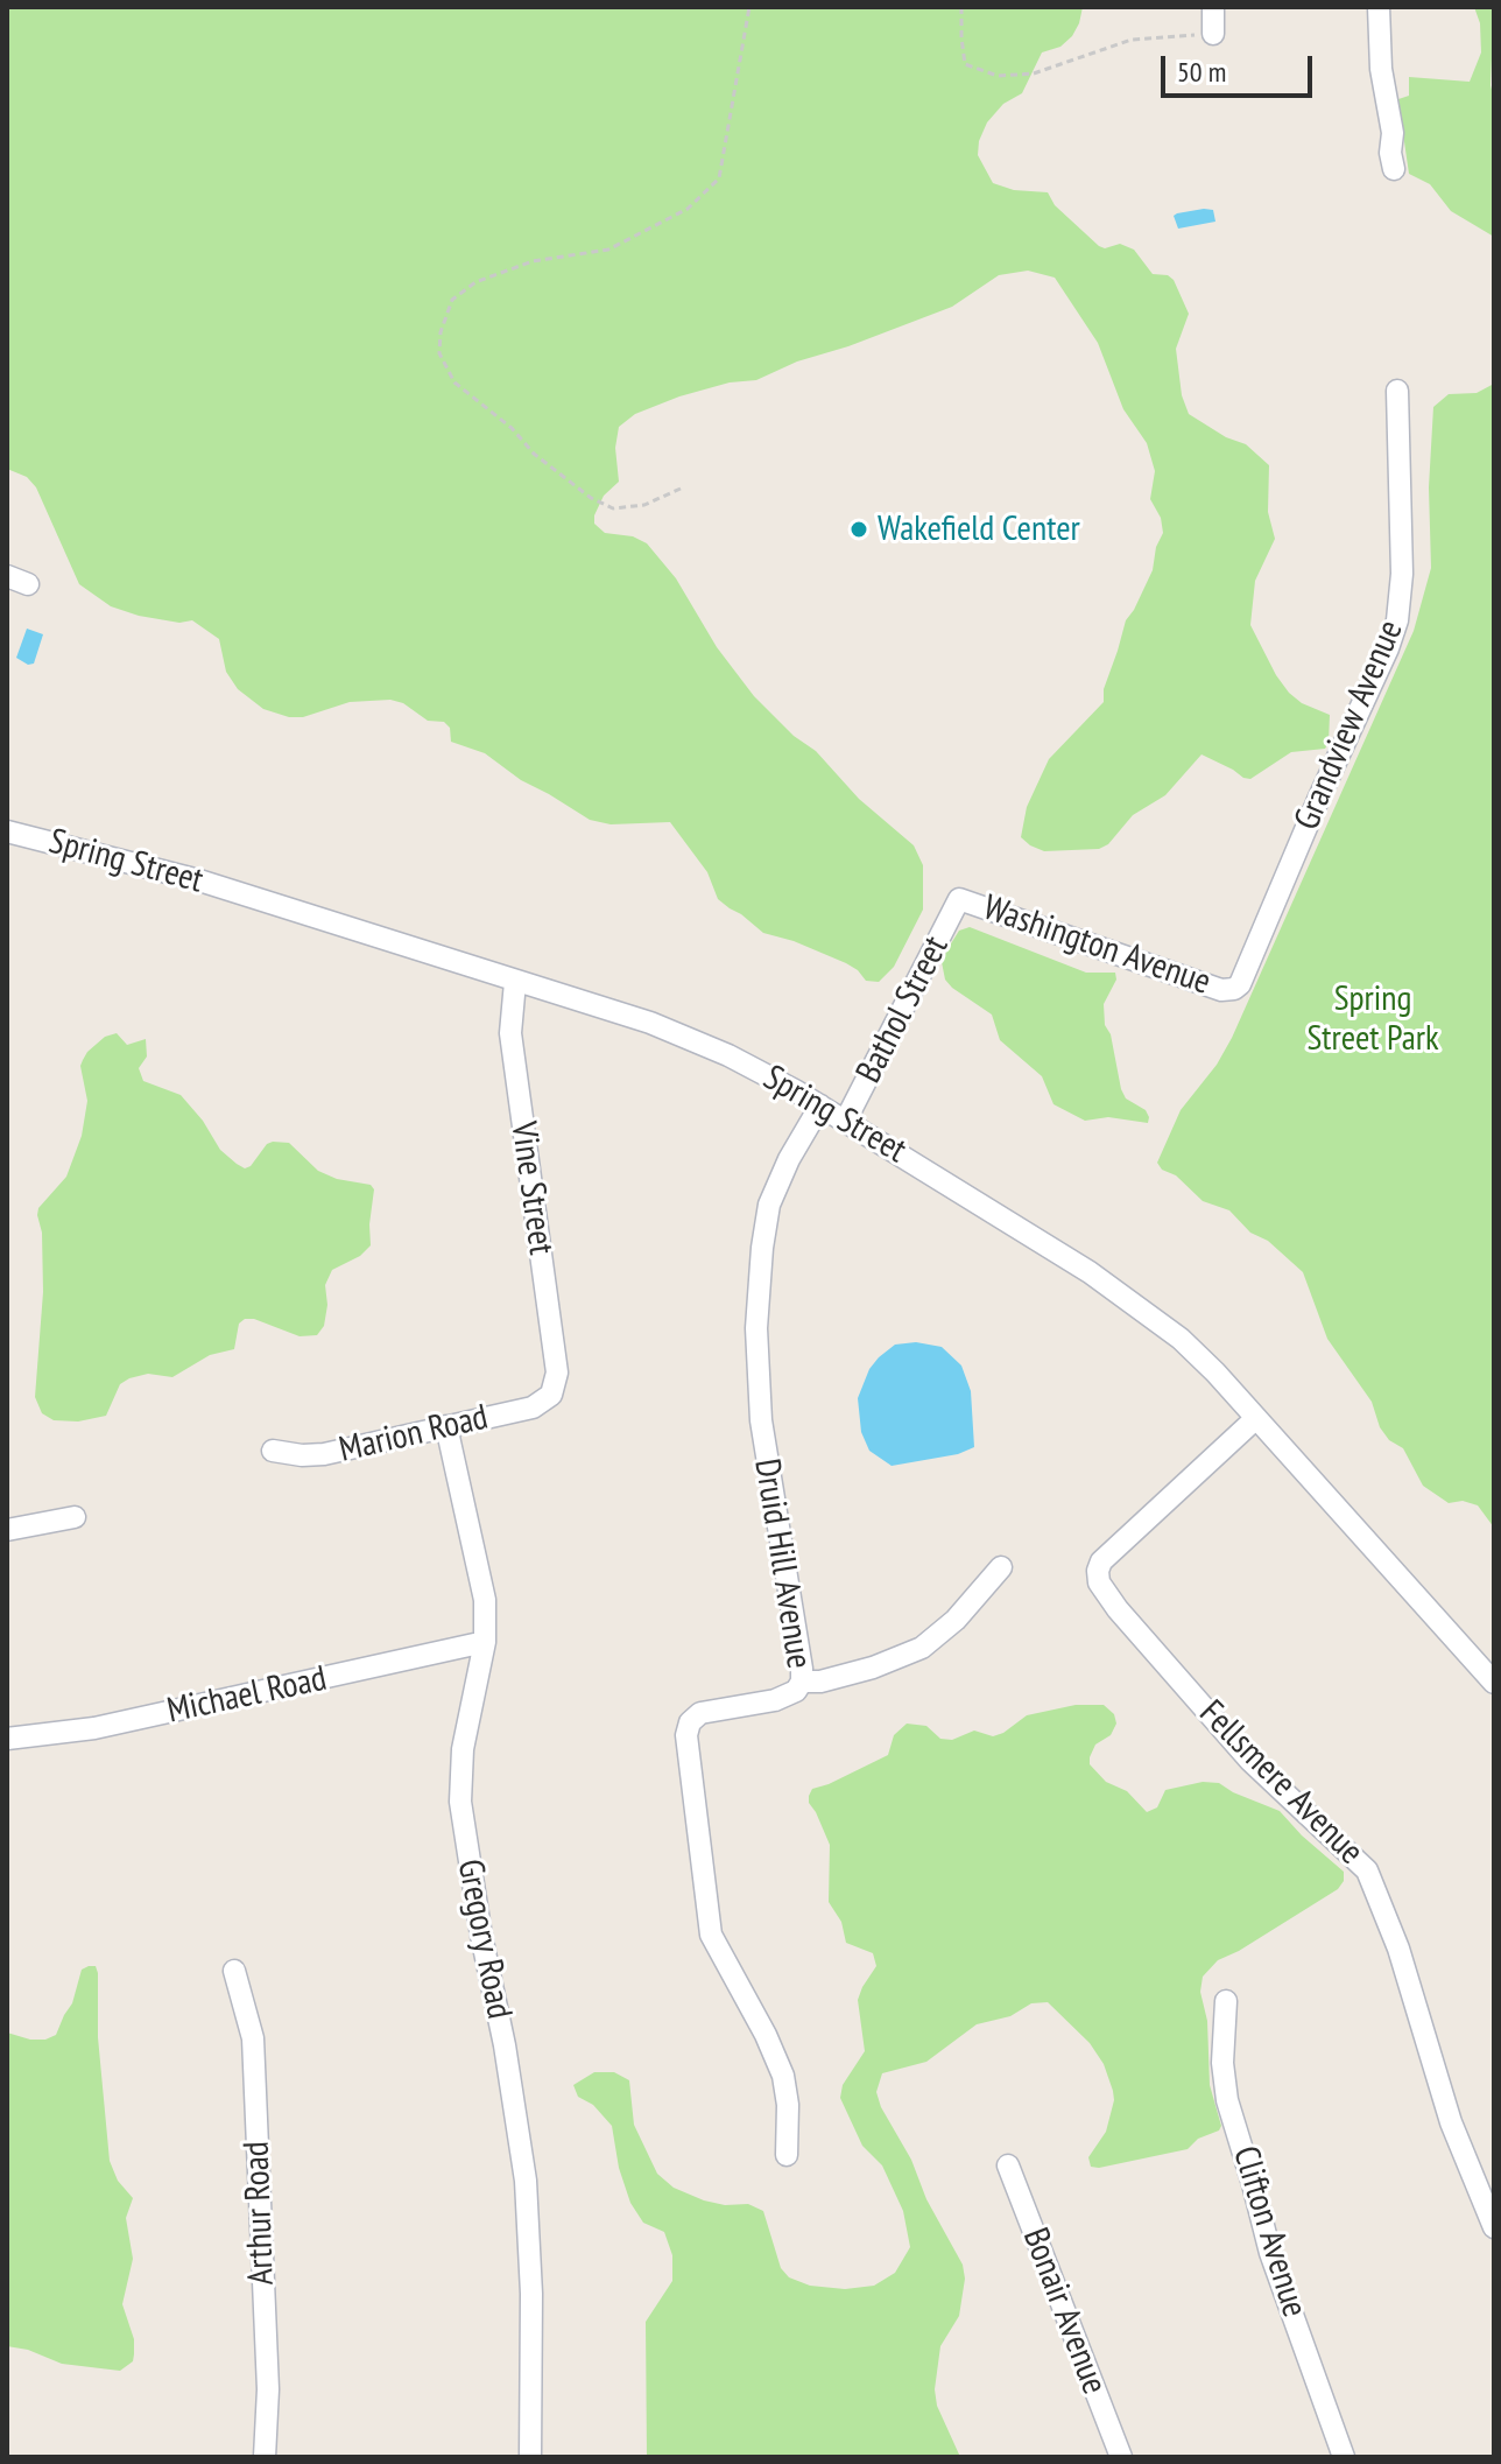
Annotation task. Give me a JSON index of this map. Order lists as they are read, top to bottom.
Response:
{
  "streets": {
    "street": [
      "Grandview Avenue",
      "Spring Street",
      "Washington Avenue",
      "Bathol Street",
      "Vine Street",
      "Marion Road",
      "Druid Hill Avenue",
      "Michael Road",
      "Fellsmere Avenue",
      "Gregory Road",
      "Arthur Road",
      "Clifton Avenue",
      "Bonair Avenue"
    ]
  },
  "crossings": [
    ["Grandview Avenue", "Washington Avenue"],
    ["Spring Street", "Bathol Street"],
    ["Spring Street", "Vine Street"],
    ["Spring Street", "Druid Hill Avenue"],
    ["Spring Street", "Fellsmere Avenue"],
    ["Washington Avenue", "Bathol Street"],
    ["Vine Street", "Marion Road"],
    ["Marion Road", "Gregory Road"],
    ["Michael Road", "Gregory Road"]
  ],
  "parks": ["Spring Street Park"],
  "places": ["Wakefield Center"],
  "scale_bar": "50 m"
}
